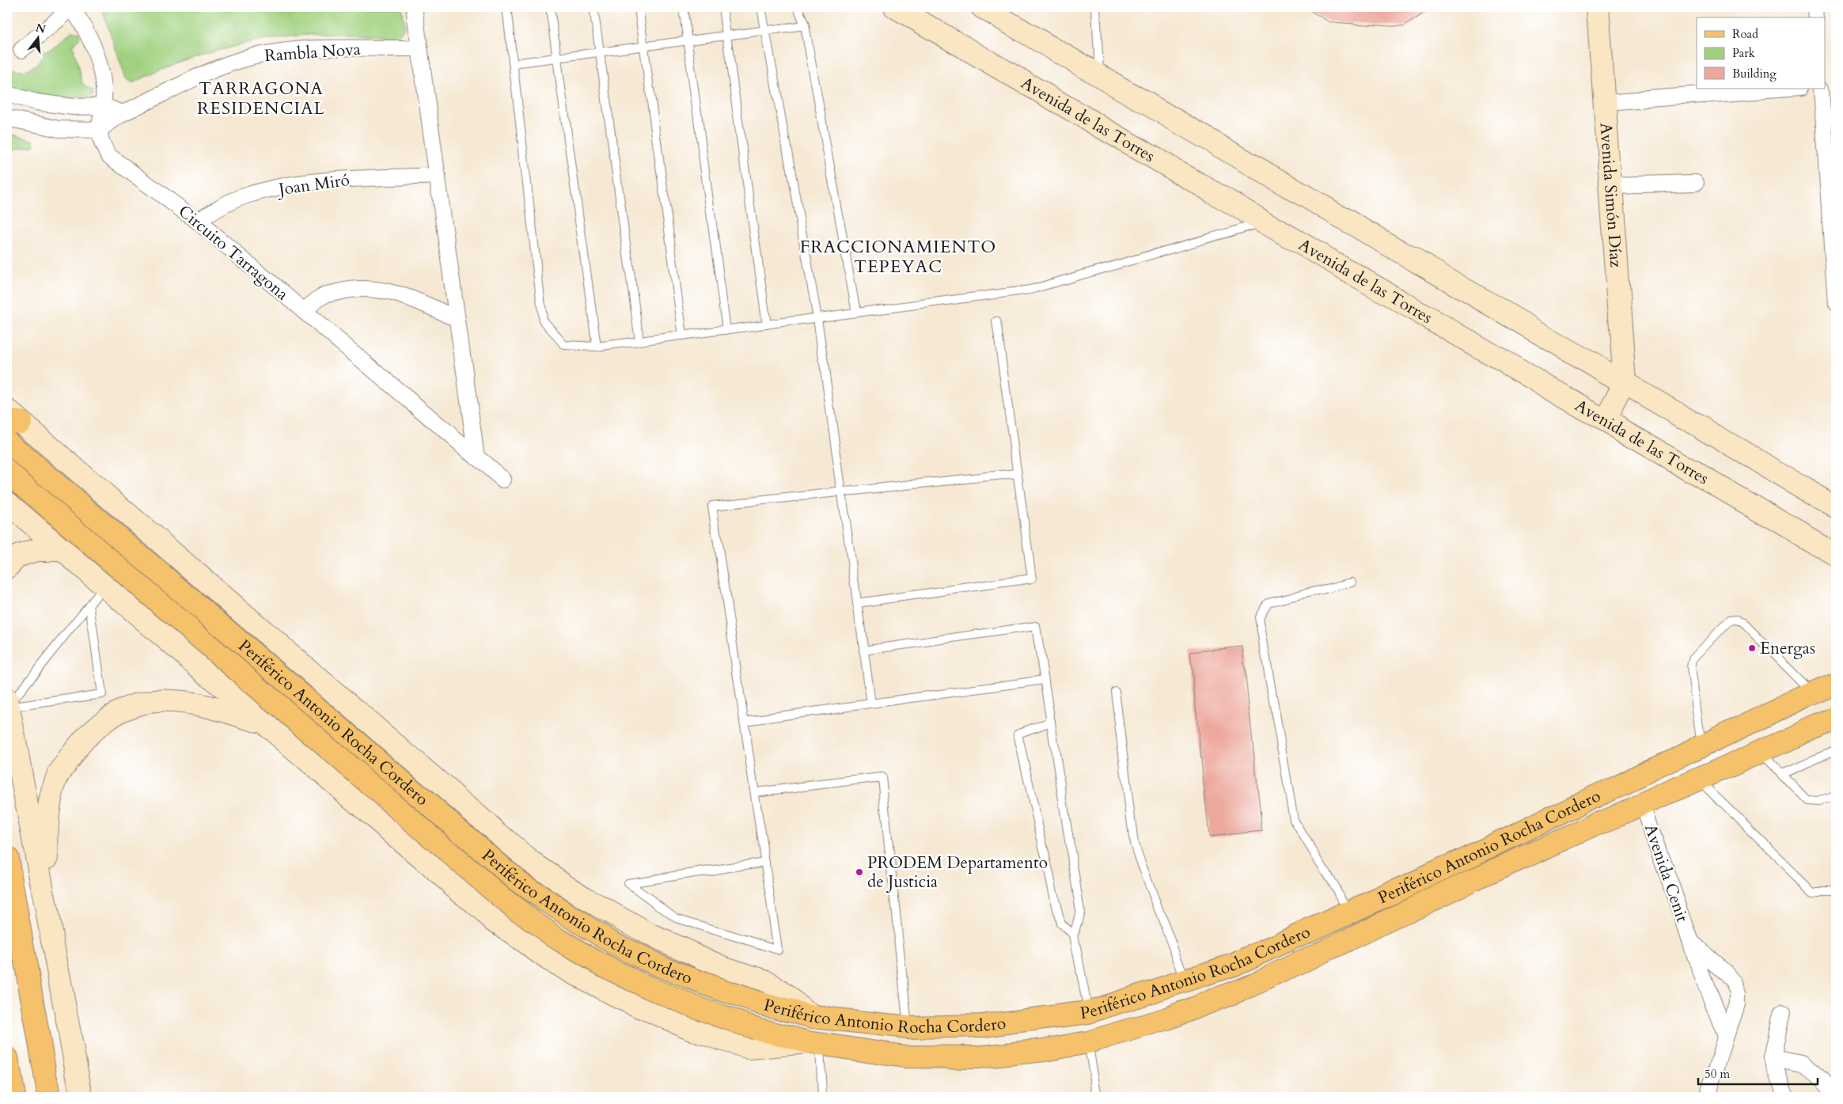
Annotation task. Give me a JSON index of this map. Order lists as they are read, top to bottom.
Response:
{
  "streets": {
    "main road": ["Avenida de las Torres", "Avenida Simón Díaz", "Periférico Antonio Rocha Cordero"],
    "street": [
      "Rambla Nova",
      "Joan Miró",
      "Circuito Tarragona",
      "Avenida Cenit"
    ]
  },
  "crossings": [
    ["Rambla Nova", "Circuito Tarragona"],
    ["Joan Miró", "Circuito Tarragona"],
    ["Periférico Antonio Rocha Cordero", "Avenida Cenit"]
  ],
  "districts": ["TARRAGONA RESIDENCIAL", "FRACCIONAMIENTO TEPEYAC"],
  "places": ["Energas", "PRODEM Departamento de Justicia"],
  "legend": ["Road", "Park", "Building"],
  "scale_bar": "50 m",
  "north": "top"
}
